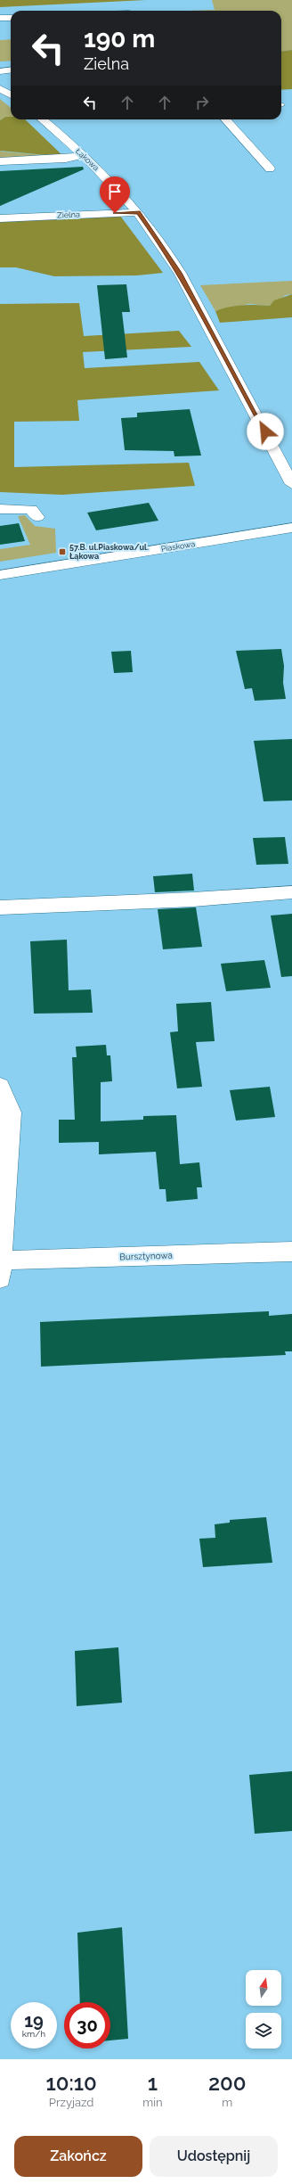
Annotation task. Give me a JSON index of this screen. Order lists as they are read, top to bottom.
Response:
{
  "streets": {
    "street": [
      "Łąkowa",
      "Zielna",
      "Piaskowa",
      "Bursztynowa"
    ]
  },
  "crossings": [
    ["Łąkowa", "Zielna"]
  ],
  "places": {
    "transit": ["57.B. ul.Piaskowa/ul. Łąkowa"]
  },
  "north": "top",
  "page": {
    "turn": ["190 m", "Zielna"],
    "speed": "19 km/h",
    "limit": "30",
    "eta": [
      "10:10",
      "Przyjazd",
      "1",
      "min",
      "200",
      "m"
    ],
    "buttons": ["Zakończ", "Udostępnij"]
  }
}
